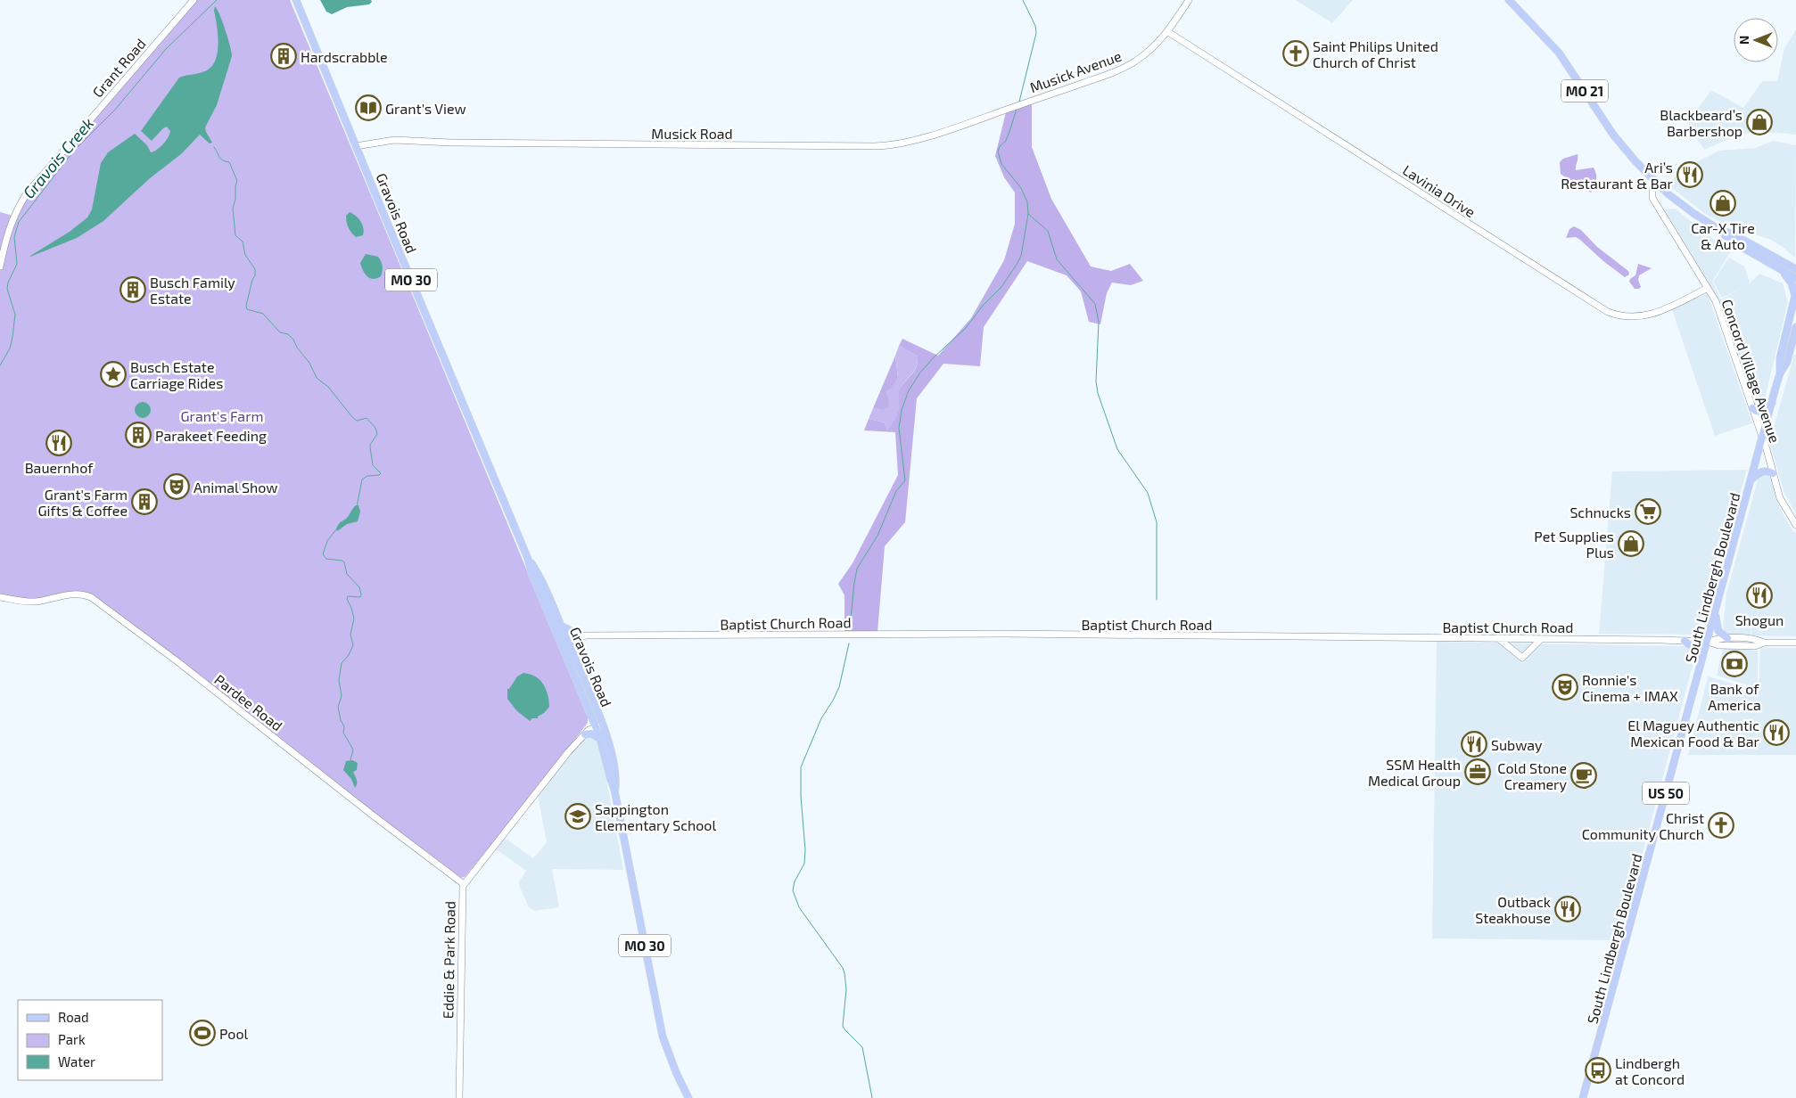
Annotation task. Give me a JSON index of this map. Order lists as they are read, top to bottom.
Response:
{
  "streets": {
    "main road": [
      "MO 21",
      "Gravois Road",
      "MO 30",
      "South Lindbergh Boulevard",
      "US 50"
    ],
    "street": [
      "Grant Road",
      "Musick Avenue",
      "Musick Road",
      "Lavinia Drive",
      "Concord Village Avenue",
      "Baptist Church Road",
      "Pardee Road",
      "Eddie & Park Road"
    ]
  },
  "crossings": [
    ["Musick Avenue", "Musick Road"],
    ["Musick Avenue", "Lavinia Drive"],
    ["MO 21", "Concord Village Avenue"],
    ["Musick Road", "Gravois Road"],
    ["Lavinia Drive", "Concord Village Avenue"],
    ["Gravois Road", "Baptist Church Road"],
    ["Gravois Road", "Eddie & Park Road"],
    ["Concord Village Avenue", "South Lindbergh Boulevard"],
    ["South Lindbergh Boulevard", "Baptist Church Road"],
    ["Pardee Road", "Eddie & Park Road"]
  ],
  "water": ["Gravois Creek"],
  "parks": ["Grant's Farm"],
  "places": {
    "church": ["Saint Philips United Church of Christ", "Christ Community Church"],
    "building": [
      "Hardscrabble",
      "Busch Family Estate",
      "Parakeet Feeding",
      "Grant's Farm Gifts & Coffee"
    ],
    "library": ["Grant's View"],
    "shop": ["Blackbeard’s Barbershop", "Car-X Tire & Auto", "Pet Supplies Plus"],
    "restaurant": [
      "Ari’s Restaurant & Bar",
      "Bauernhof",
      "Shogun",
      "El Maguey Authentic Mexican Food & Bar",
      "Subway",
      "Outback Steakhouse"
    ],
    "place": ["Busch Estate Carriage Rides"],
    "theatre": ["Animal Show", "Ronnie's Cinema + IMAX"],
    "supermarket": ["Schnucks"],
    "bank": ["Bank of America"],
    "office": ["SSM Health Medical Group"],
    "cafe": ["Cold Stone Creamery"],
    "school or university": ["Sappington Elementary School"],
    "sports": ["Pool"],
    "bus stop": ["Lindbergh at Concord"]
  },
  "legend": ["Road", "Park", "Water"],
  "north": "left"
}
